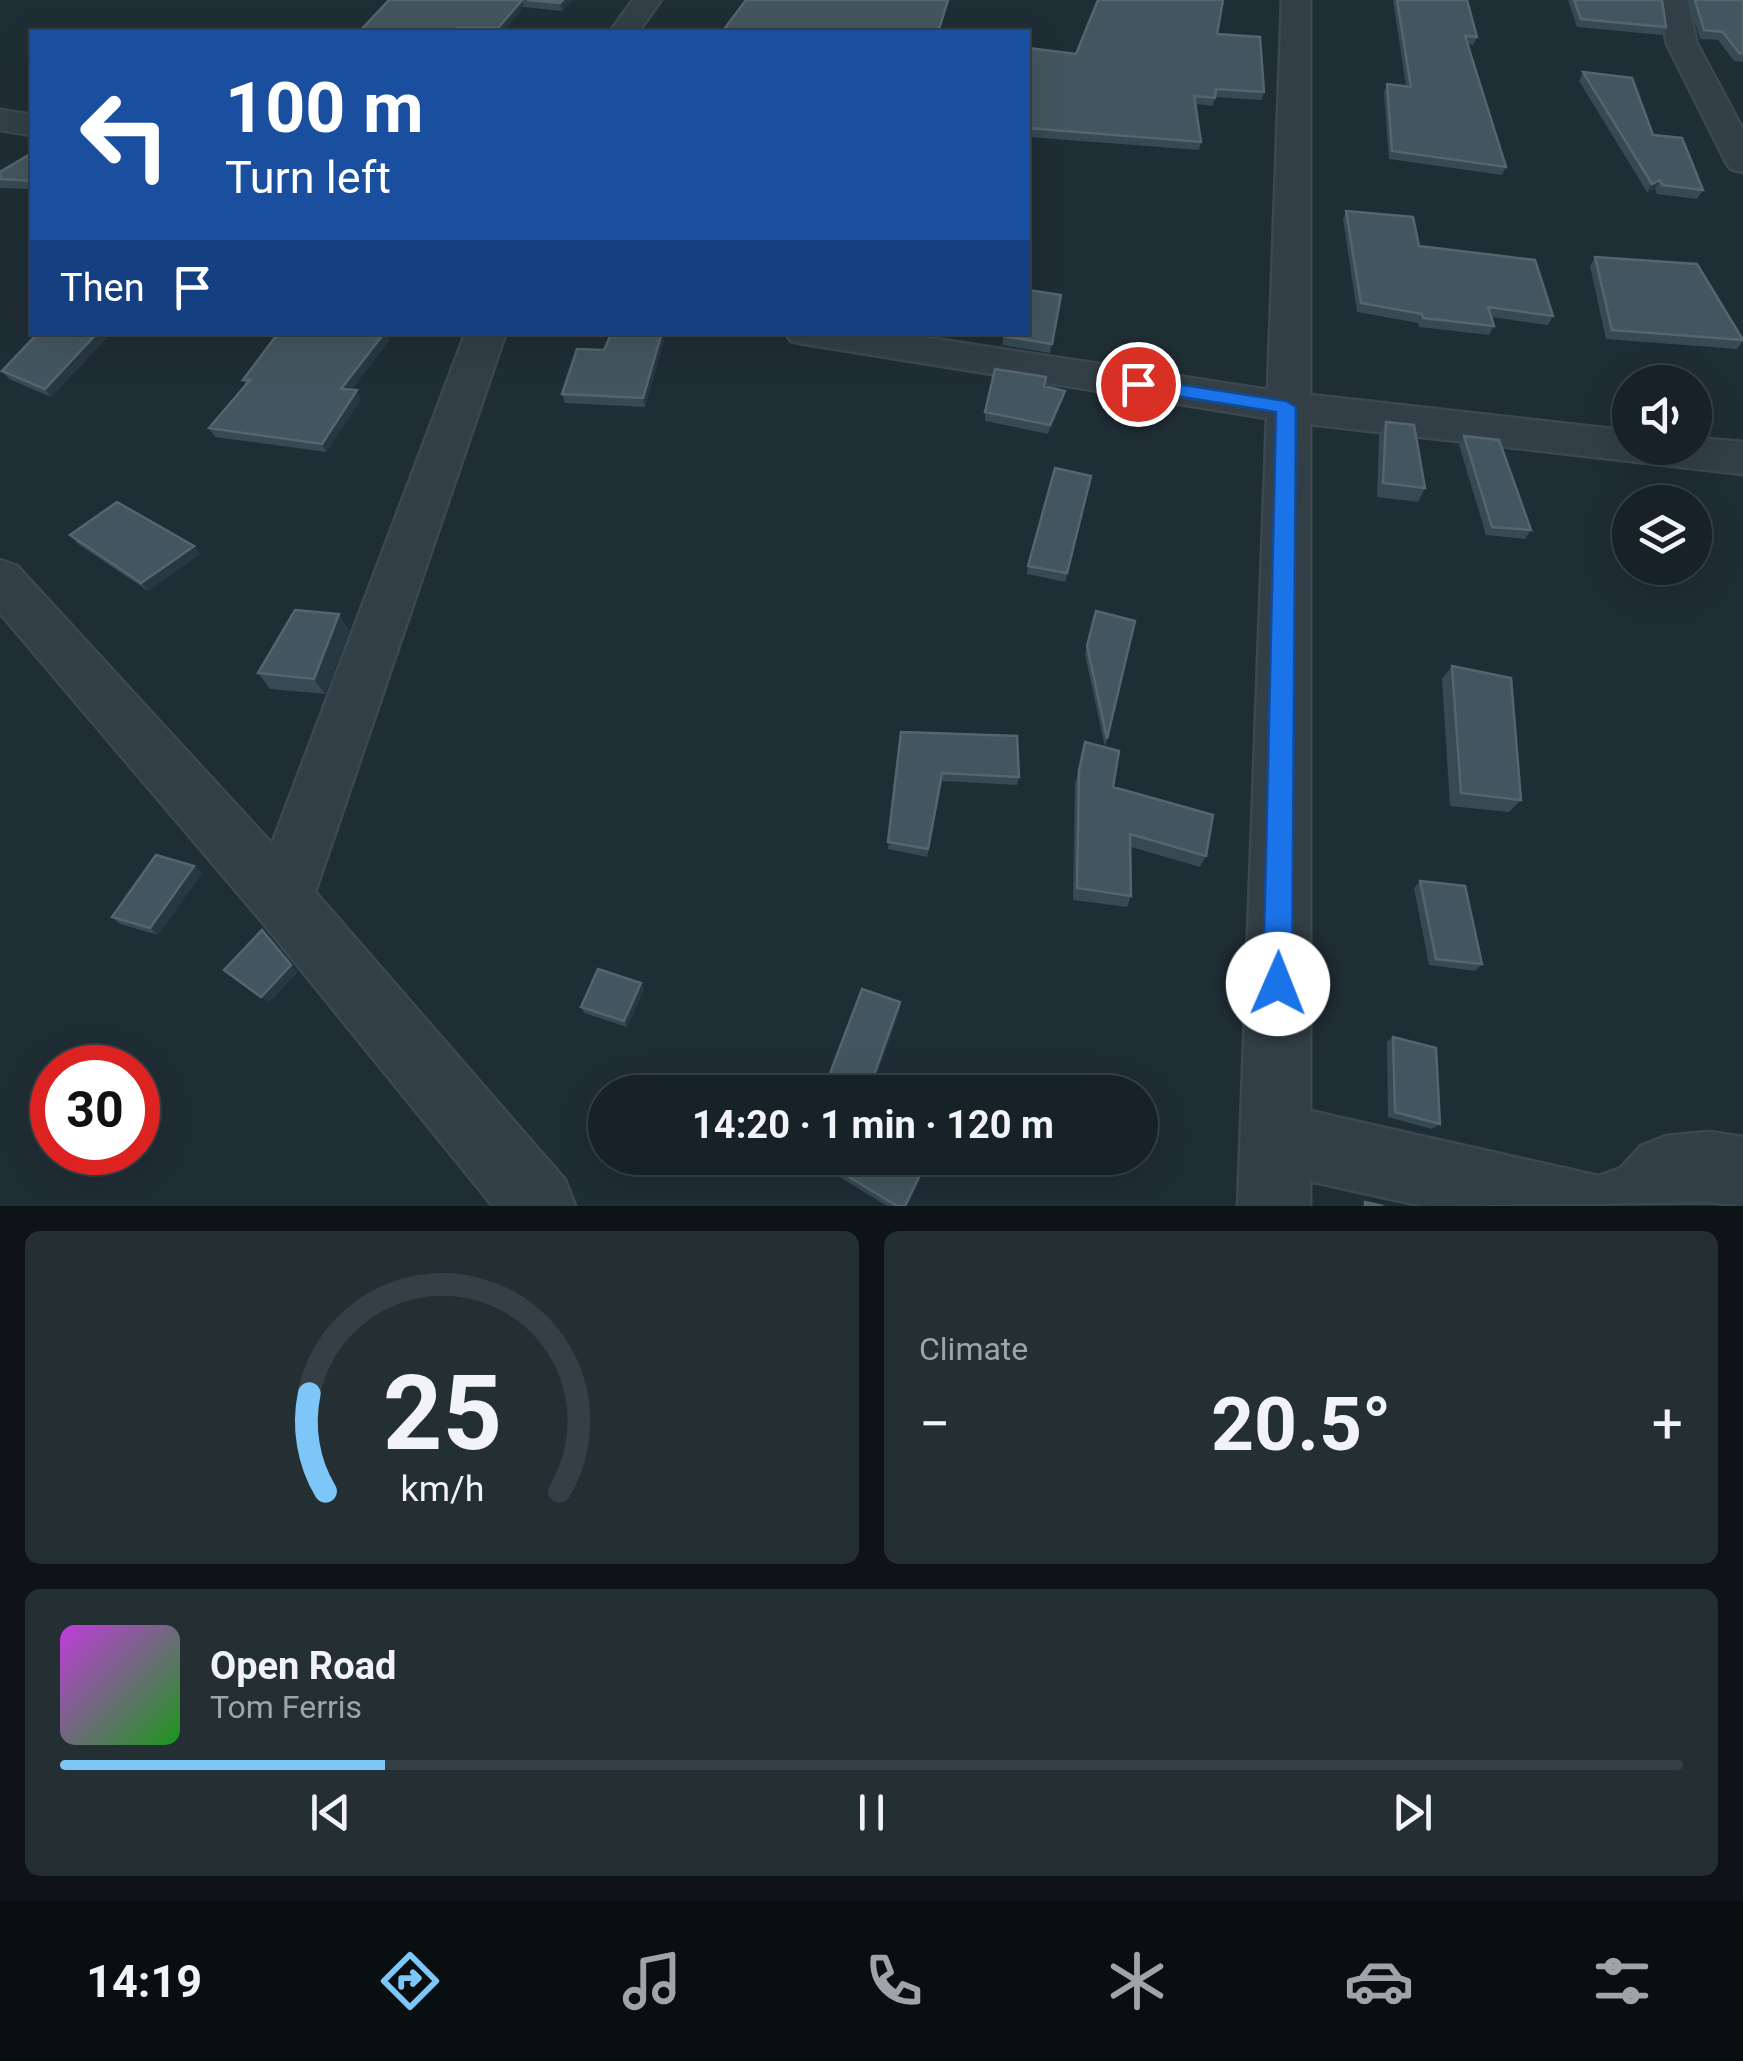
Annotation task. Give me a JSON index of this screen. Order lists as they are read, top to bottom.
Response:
{
  "page": {
    "turn": ["100 m", "Turn left"],
    "then": "Then",
    "limit": "30",
    "trip": "14:20 · 1 min · 120 m",
    "tile": "Climate",
    "heat": ["−", "20.5°", "+"],
    "song": ["Open Road", "Tom Ferris"],
    "tabs": "14:19",
    "gauge": ["25", "km/h"]
  }
}
